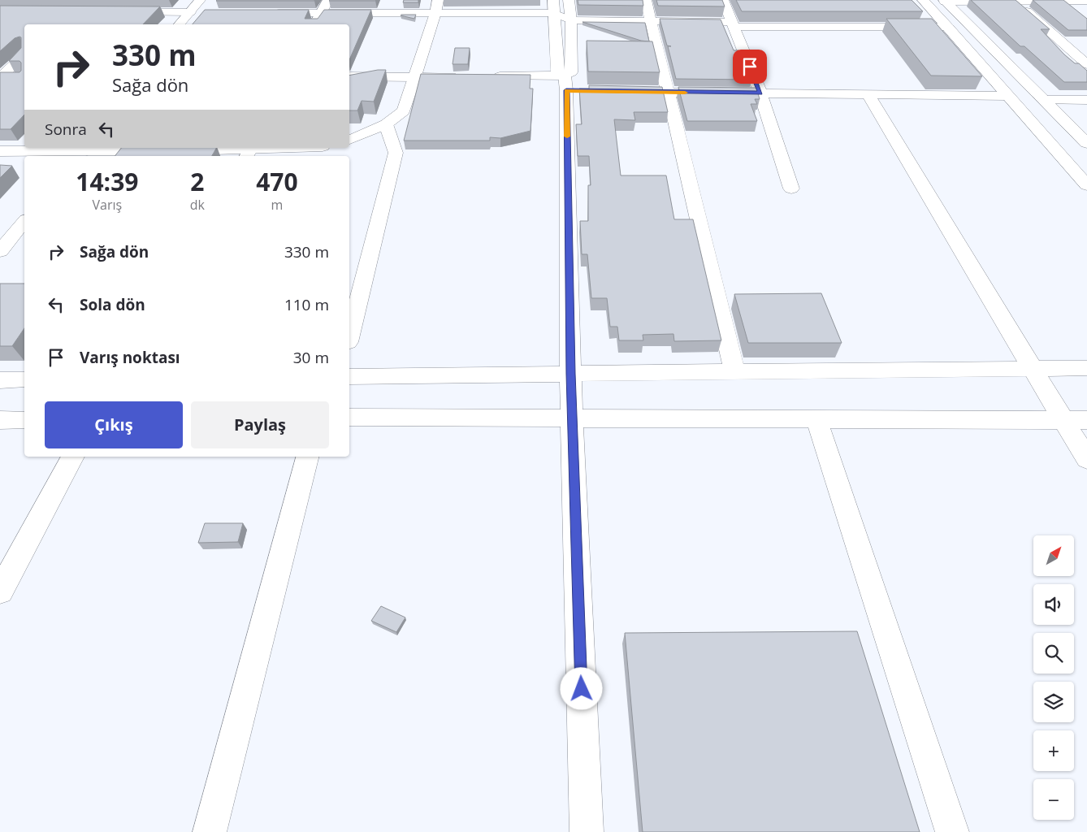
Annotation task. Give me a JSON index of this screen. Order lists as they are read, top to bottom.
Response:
{
  "north": "top right",
  "page": {
    "turn": ["330 m", "Sağa dön"],
    "then": "Sonra",
    "eta": [
      "14:39",
      "Varış",
      "2",
      "dk",
      "470",
      "m"
    ],
    "list": [
      {
        "name": "Sağa dön",
        "value": "330 m"
      },
      {
        "name": "Sola dön",
        "value": "110 m"
      },
      {
        "name": "Varış noktası",
        "value": "30 m"
      }
    ],
    "buttons": ["Çıkış", "Paylaş"],
    "map_buttons": ["+", "−"]
  }
}
